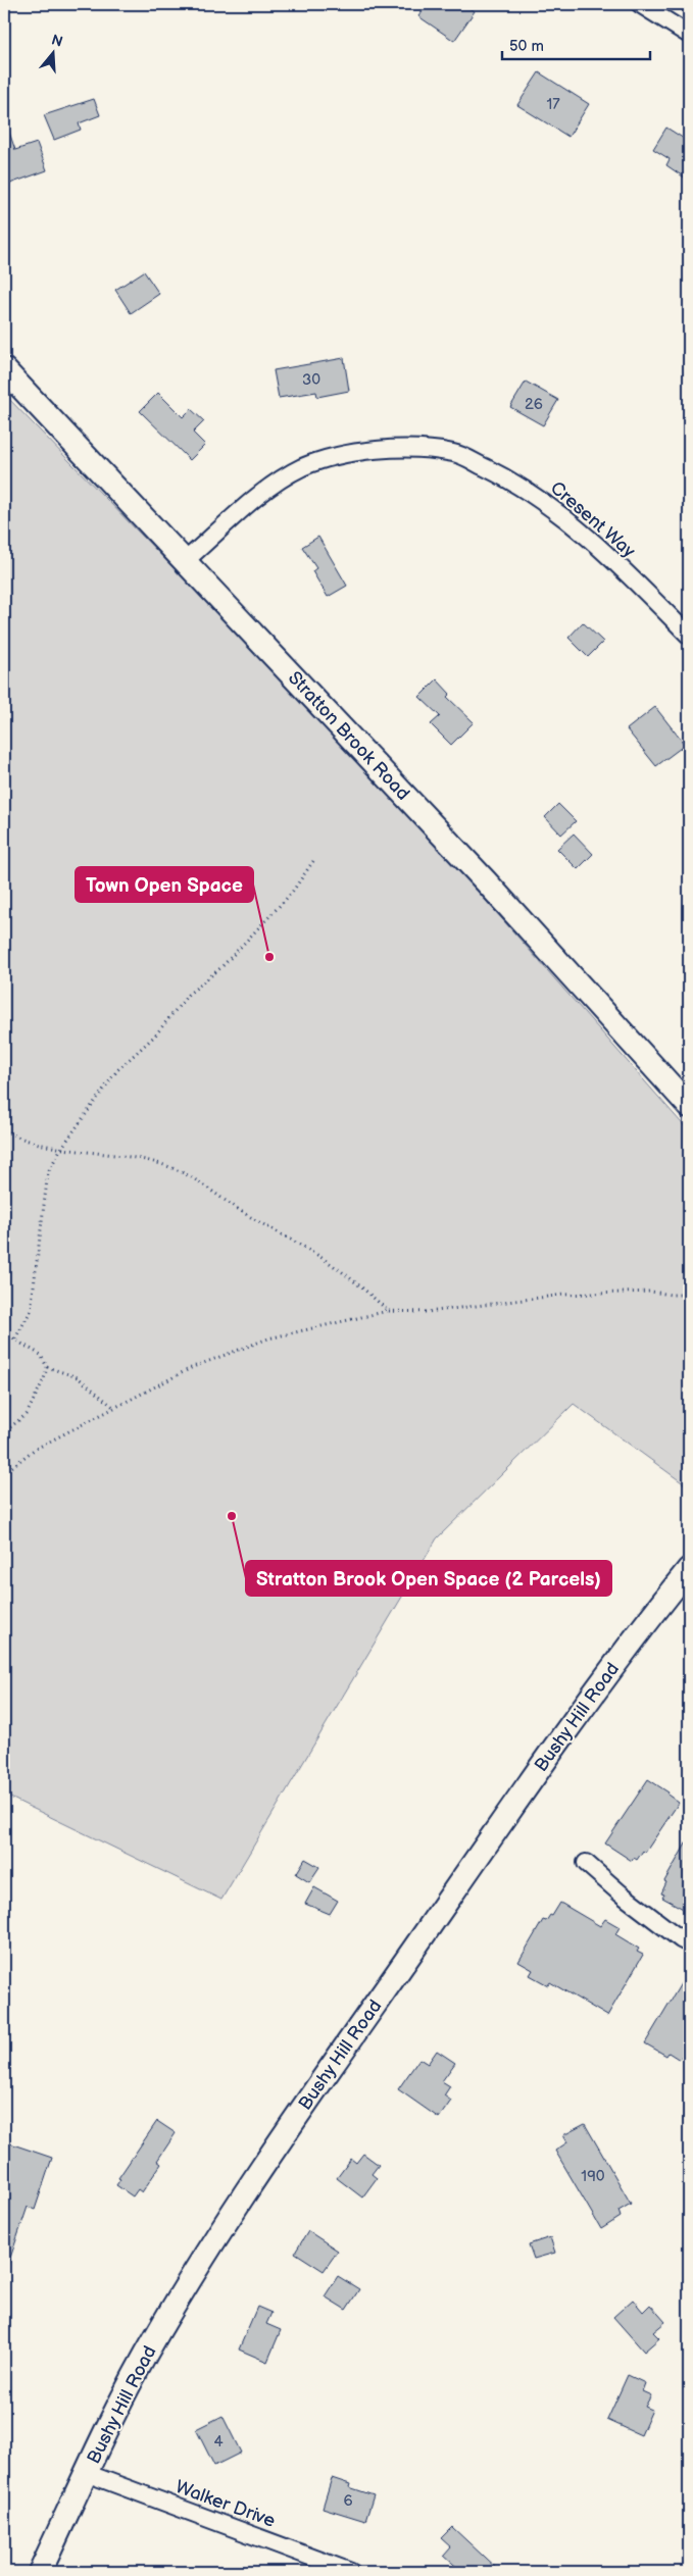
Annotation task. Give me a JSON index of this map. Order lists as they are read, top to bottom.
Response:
{
  "streets": {
    "main road": ["Stratton Brook Road", "Bushy Hill Road"],
    "street": ["Cresent Way", "Walker Drive"]
  },
  "crossings": [
    ["Cresent Way", "Stratton Brook Road"],
    ["Bushy Hill Road", "Walker Drive"]
  ],
  "places": ["Town Open Space", "Stratton Brook Open Space (2 Parcels)"],
  "house_numbers": [
    "17",
    "30",
    "26",
    "190",
    "4",
    "6"
  ],
  "scale_bar": "50 m",
  "north": "top"
}
